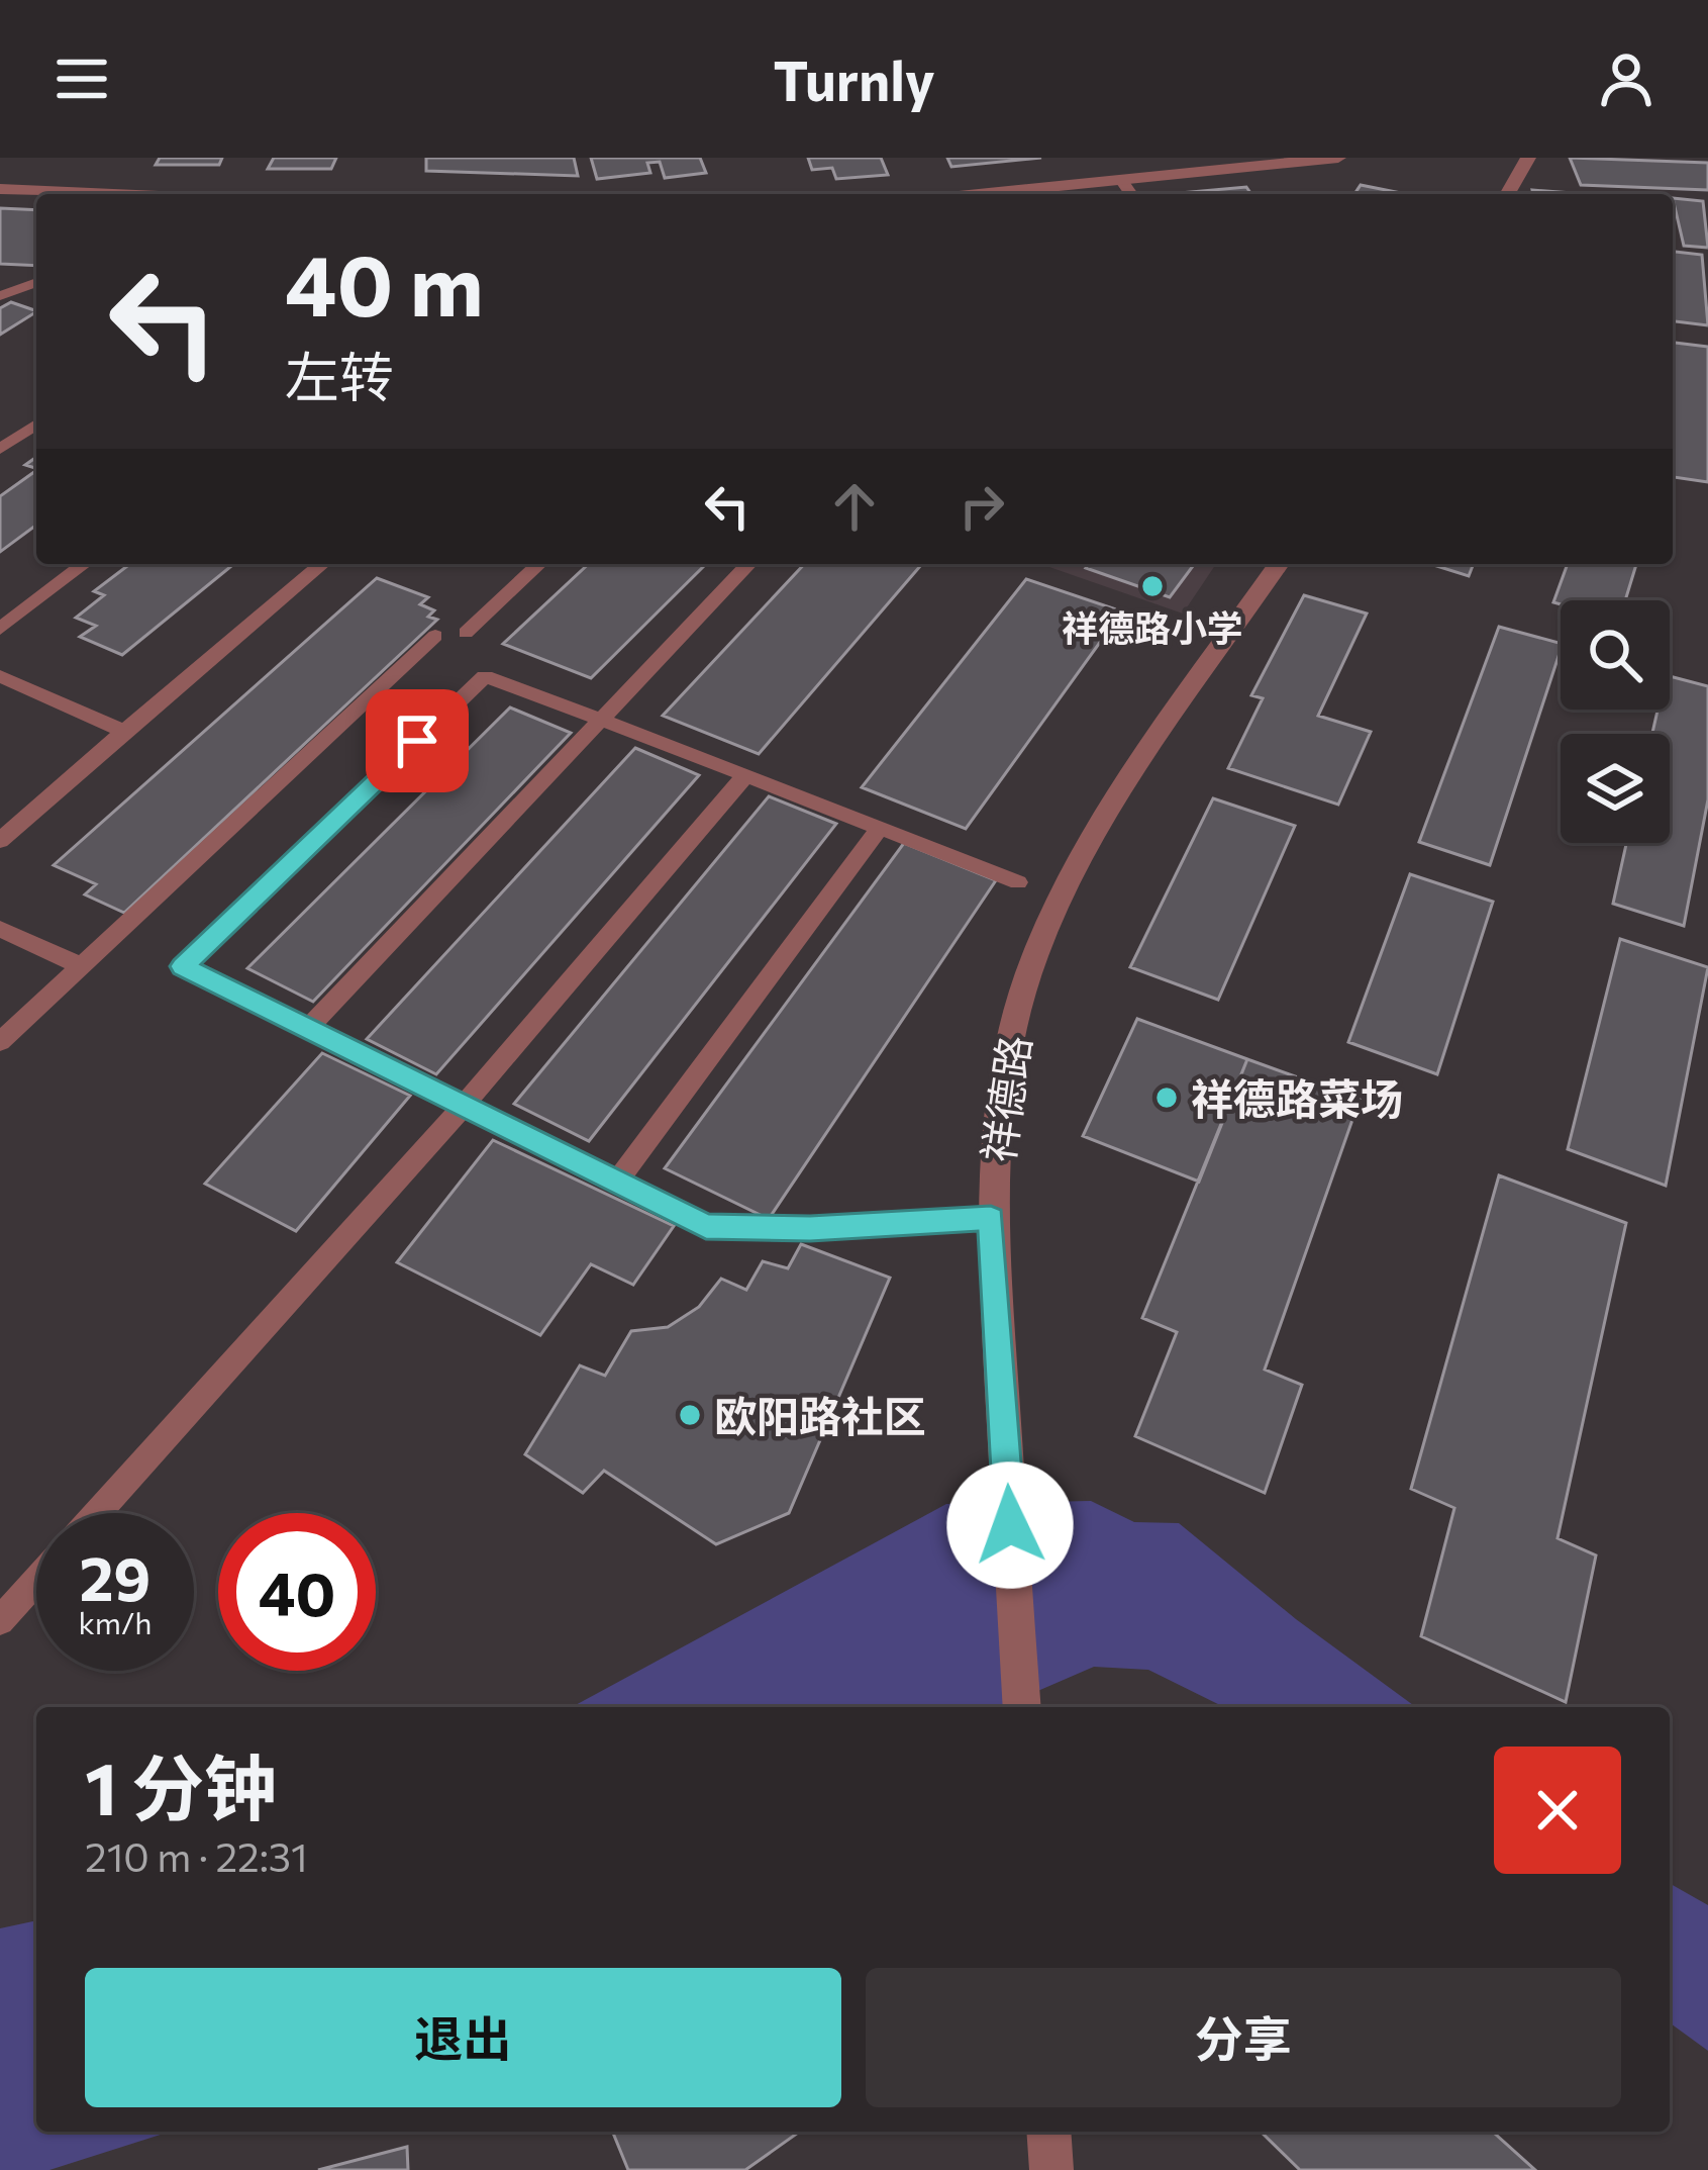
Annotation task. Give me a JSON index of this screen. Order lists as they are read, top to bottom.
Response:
{
  "streets": {
    "street": ["祥德路"]
  },
  "places": ["祥德路小学", "祥德路菜场", "欧阳路社区"],
  "page": {
    "header": "Turnly",
    "turn": ["40 m", "左转"],
    "speed": "29 km/h",
    "limit": "40",
    "heading": ["1 分钟", "210 m · 22:31"],
    "buttons": ["退出", "分享"]
  }
}
